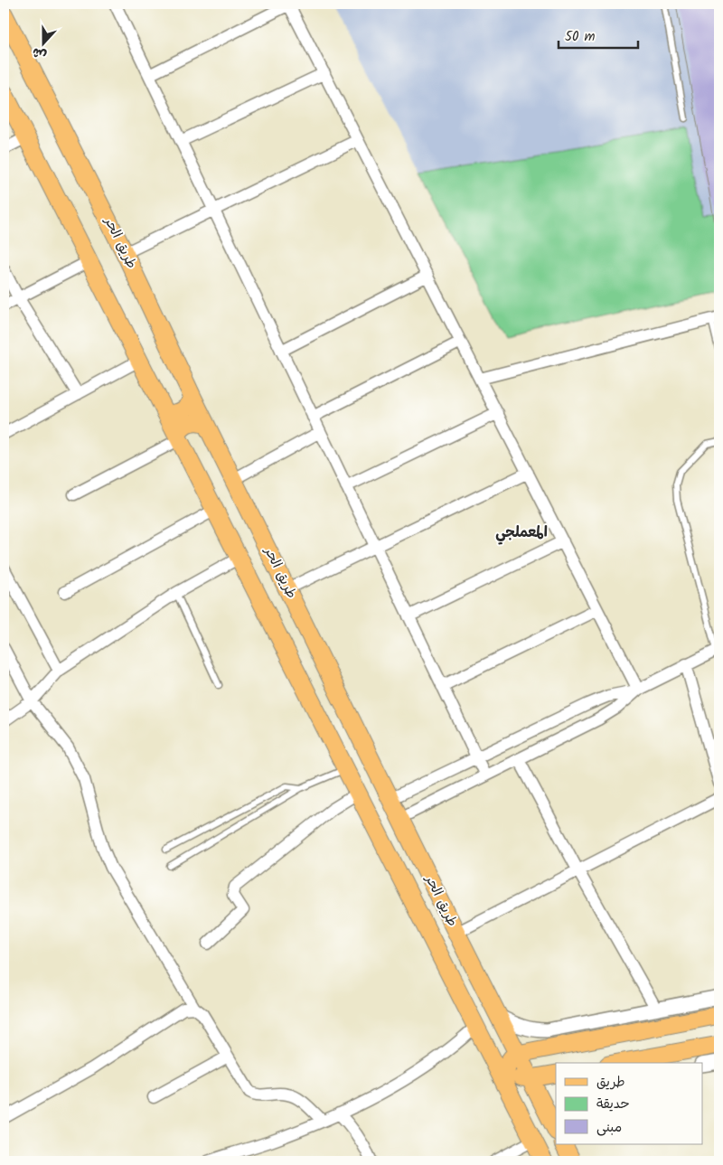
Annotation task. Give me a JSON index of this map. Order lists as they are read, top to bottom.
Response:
{
  "streets": {
    "main road": ["طريق الحر"]
  },
  "districts": ["المعملجي"],
  "legend": ["طريق", "حديقة", "مبنى"],
  "scale_bar": "50 m",
  "north": "bottom"
}
